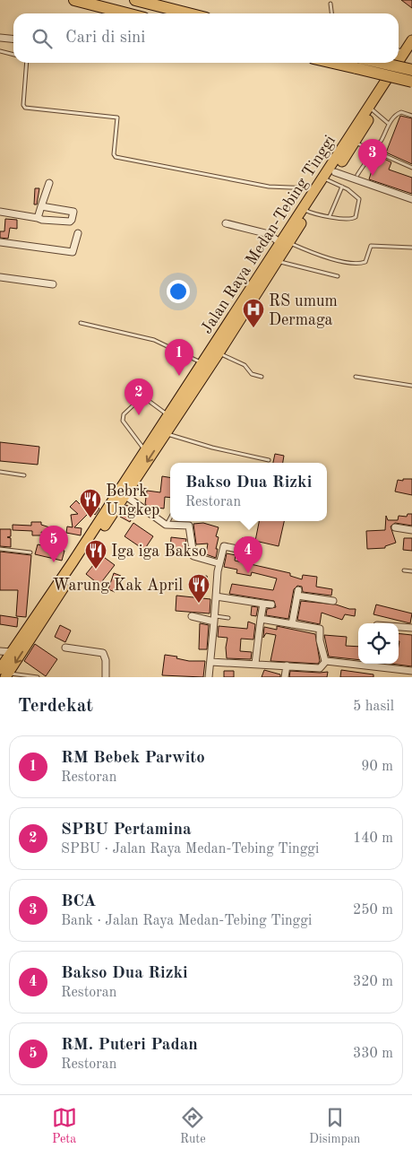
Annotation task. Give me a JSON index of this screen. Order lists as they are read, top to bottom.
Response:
{
  "streets": {
    "highway": ["Jalan Raya Medan-Tebing Tinggi"]
  },
  "places": {
    "hospital": ["RS umum Dermaga"],
    "restaurant": ["Bebrk Ungkep", "Iga iga Bakso", "Warung Kak April"]
  },
  "page": {
    "search": "Cari di sini",
    "pins": [
      "3",
      "1",
      "2",
      "5",
      "4"
    ],
    "popup": ["Bakso Dua Rizki", "Restoran"],
    "heading": ["Terdekat", "5 hasil"],
    "list": [
      {
        "mark": "1",
        "name": "RM Bebek Parwito",
        "note": "Restoran",
        "value": "90 m"
      },
      {
        "mark": "2",
        "name": "SPBU Pertamina",
        "note": "SPBU · Jalan Raya Medan-Tebing Tinggi",
        "value": "140 m"
      },
      {
        "mark": "3",
        "name": "BCA",
        "note": "Bank · Jalan Raya Medan-Tebing Tinggi",
        "value": "250 m"
      },
      {
        "mark": "4",
        "name": "Bakso Dua Rizki",
        "note": "Restoran",
        "value": "320 m"
      },
      {
        "mark": "5",
        "name": "RM. Puteri Padan",
        "note": "Restoran",
        "value": "330 m"
      }
    ],
    "nav": ["Peta", "Rute", "Disimpan"]
  }
}
